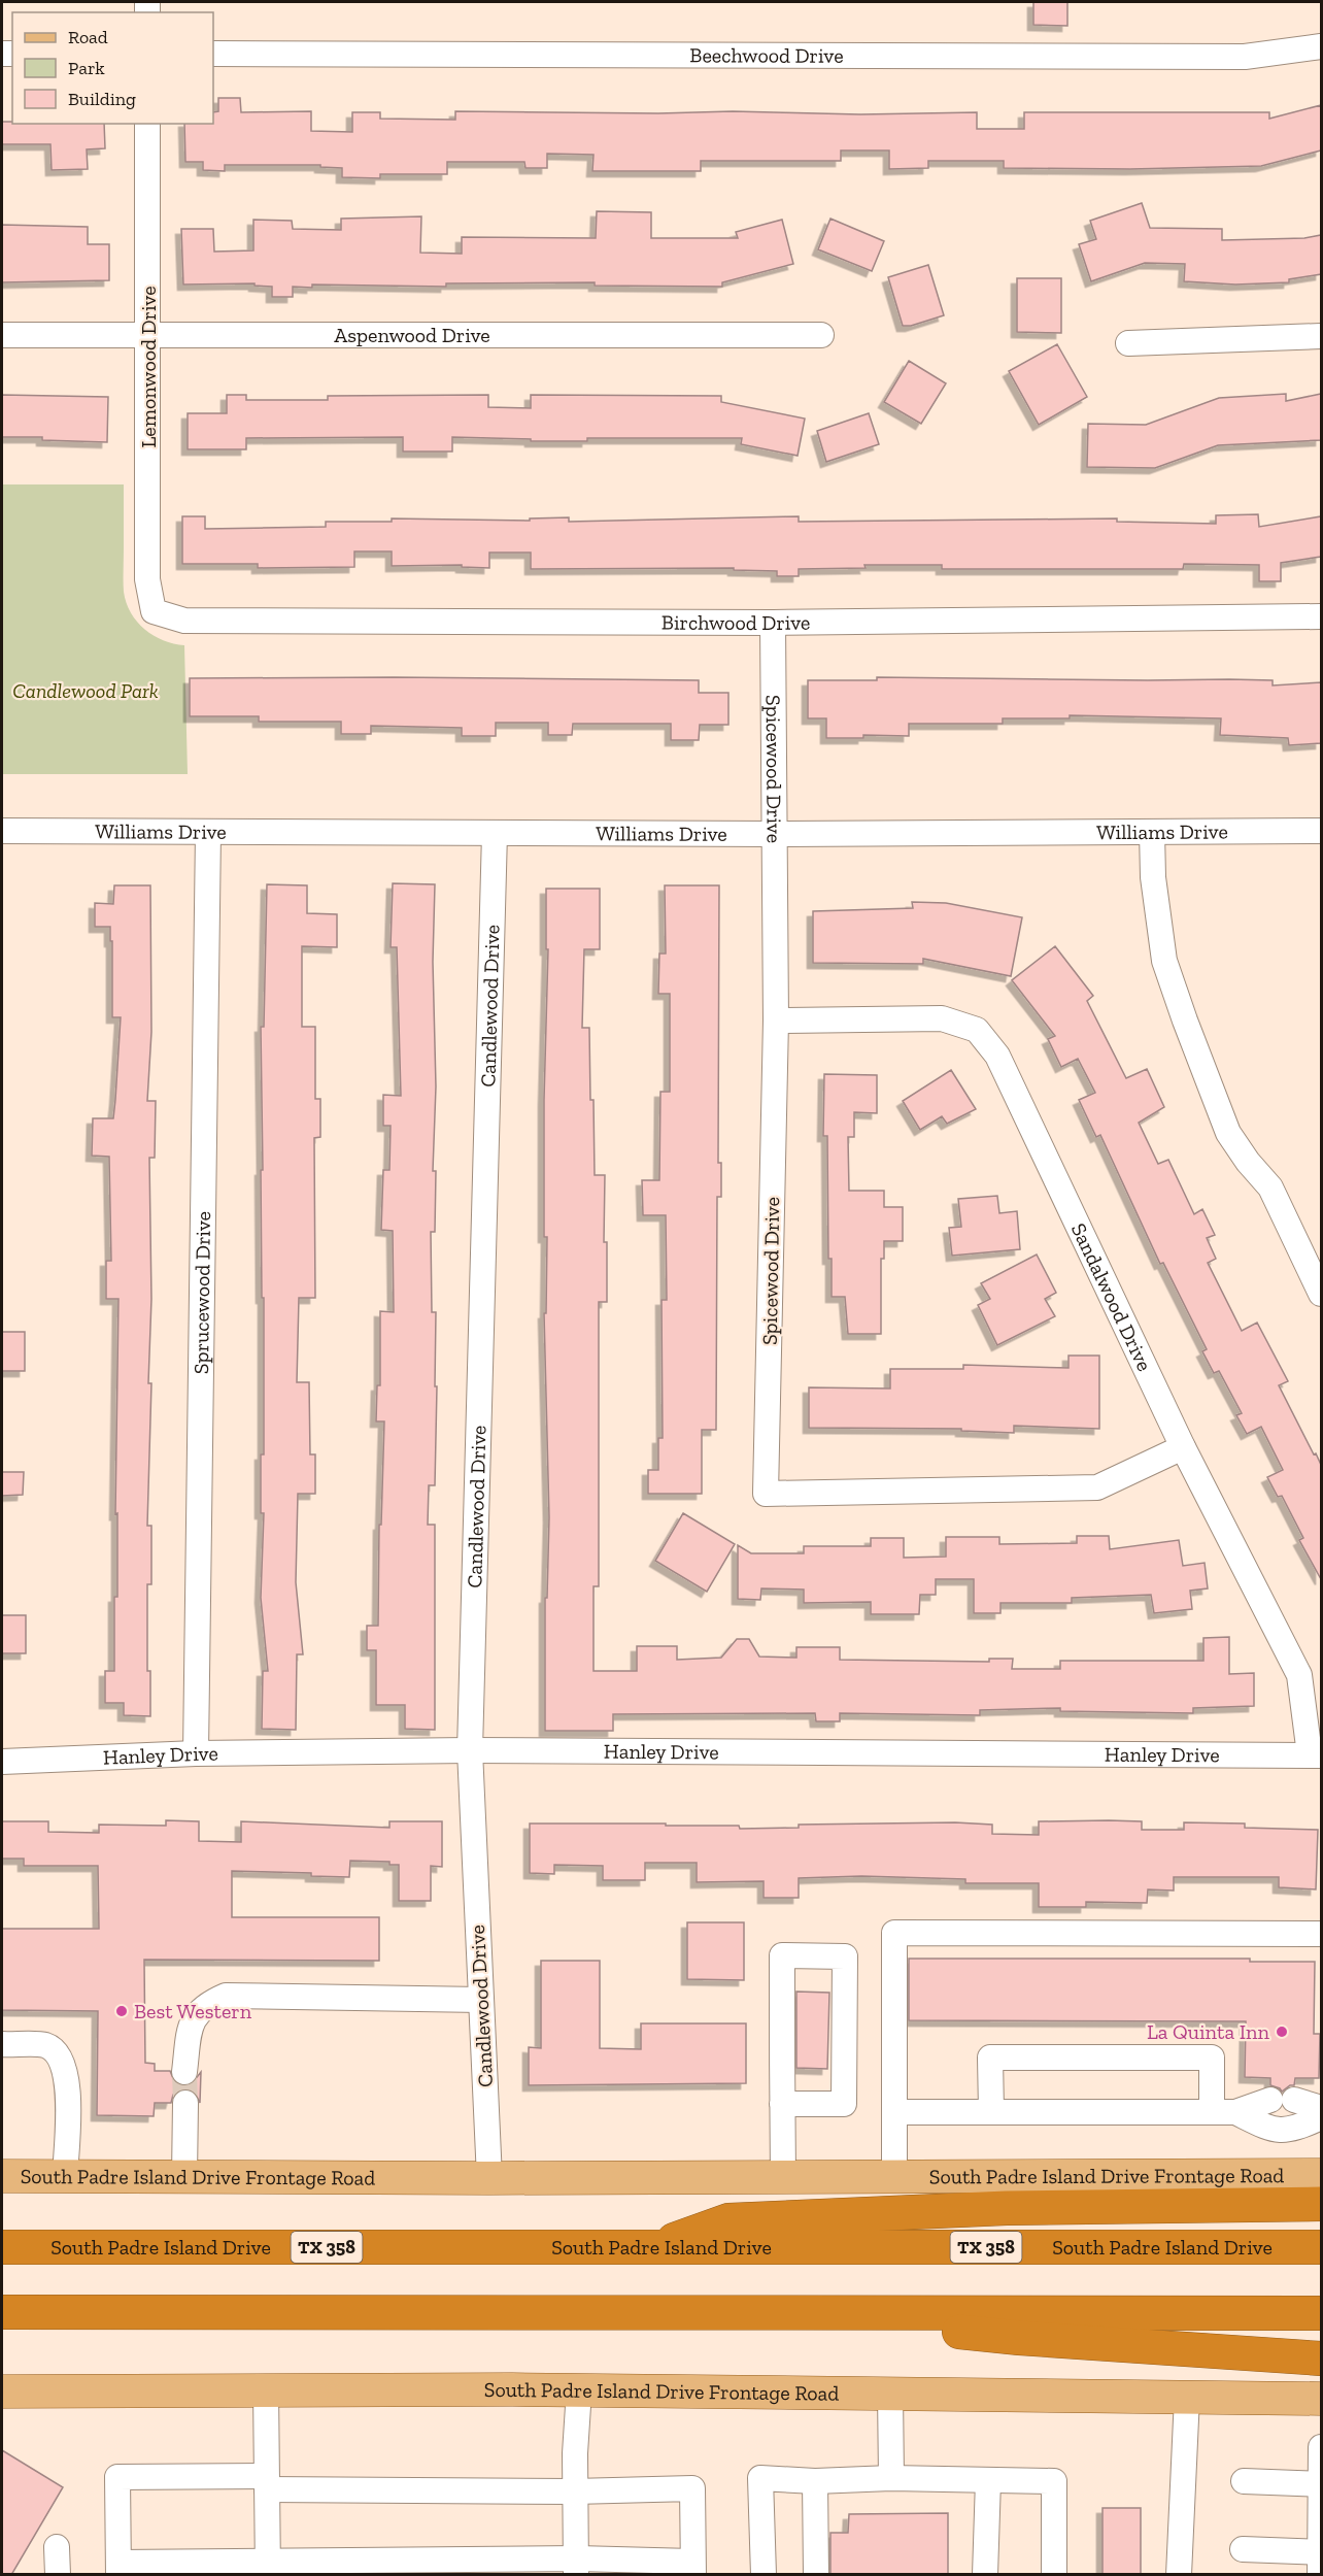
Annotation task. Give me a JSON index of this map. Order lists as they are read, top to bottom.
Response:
{
  "streets": {
    "highway": ["South Padre Island Drive", "TX 358"],
    "main road": ["South Padre Island Drive Frontage Road"],
    "street": [
      "Beechwood Drive",
      "Aspenwood Drive",
      "Lemonwood Drive",
      "Birchwood Drive",
      "Spicewood Drive",
      "Williams Drive",
      "Candlewood Drive",
      "Sprucewood Drive",
      "Sandalwood Drive",
      "Hanley Drive"
    ]
  },
  "crossings": [
    ["Aspenwood Drive", "Lemonwood Drive"],
    ["Lemonwood Drive", "Birchwood Drive"],
    ["Birchwood Drive", "Spicewood Drive"],
    ["Spicewood Drive", "Williams Drive"],
    ["Spicewood Drive", "Sandalwood Drive"],
    ["Williams Drive", "Candlewood Drive"],
    ["Williams Drive", "Sprucewood Drive"],
    ["Candlewood Drive", "Hanley Drive"],
    ["Candlewood Drive", "South Padre Island Drive Frontage Road"],
    ["Sprucewood Drive", "Hanley Drive"],
    ["Sandalwood Drive", "Hanley Drive"]
  ],
  "parks": ["Candlewood Park"],
  "places": ["Best Western", "La Quinta Inn"],
  "legend": ["Road", "Park", "Building"]
}
